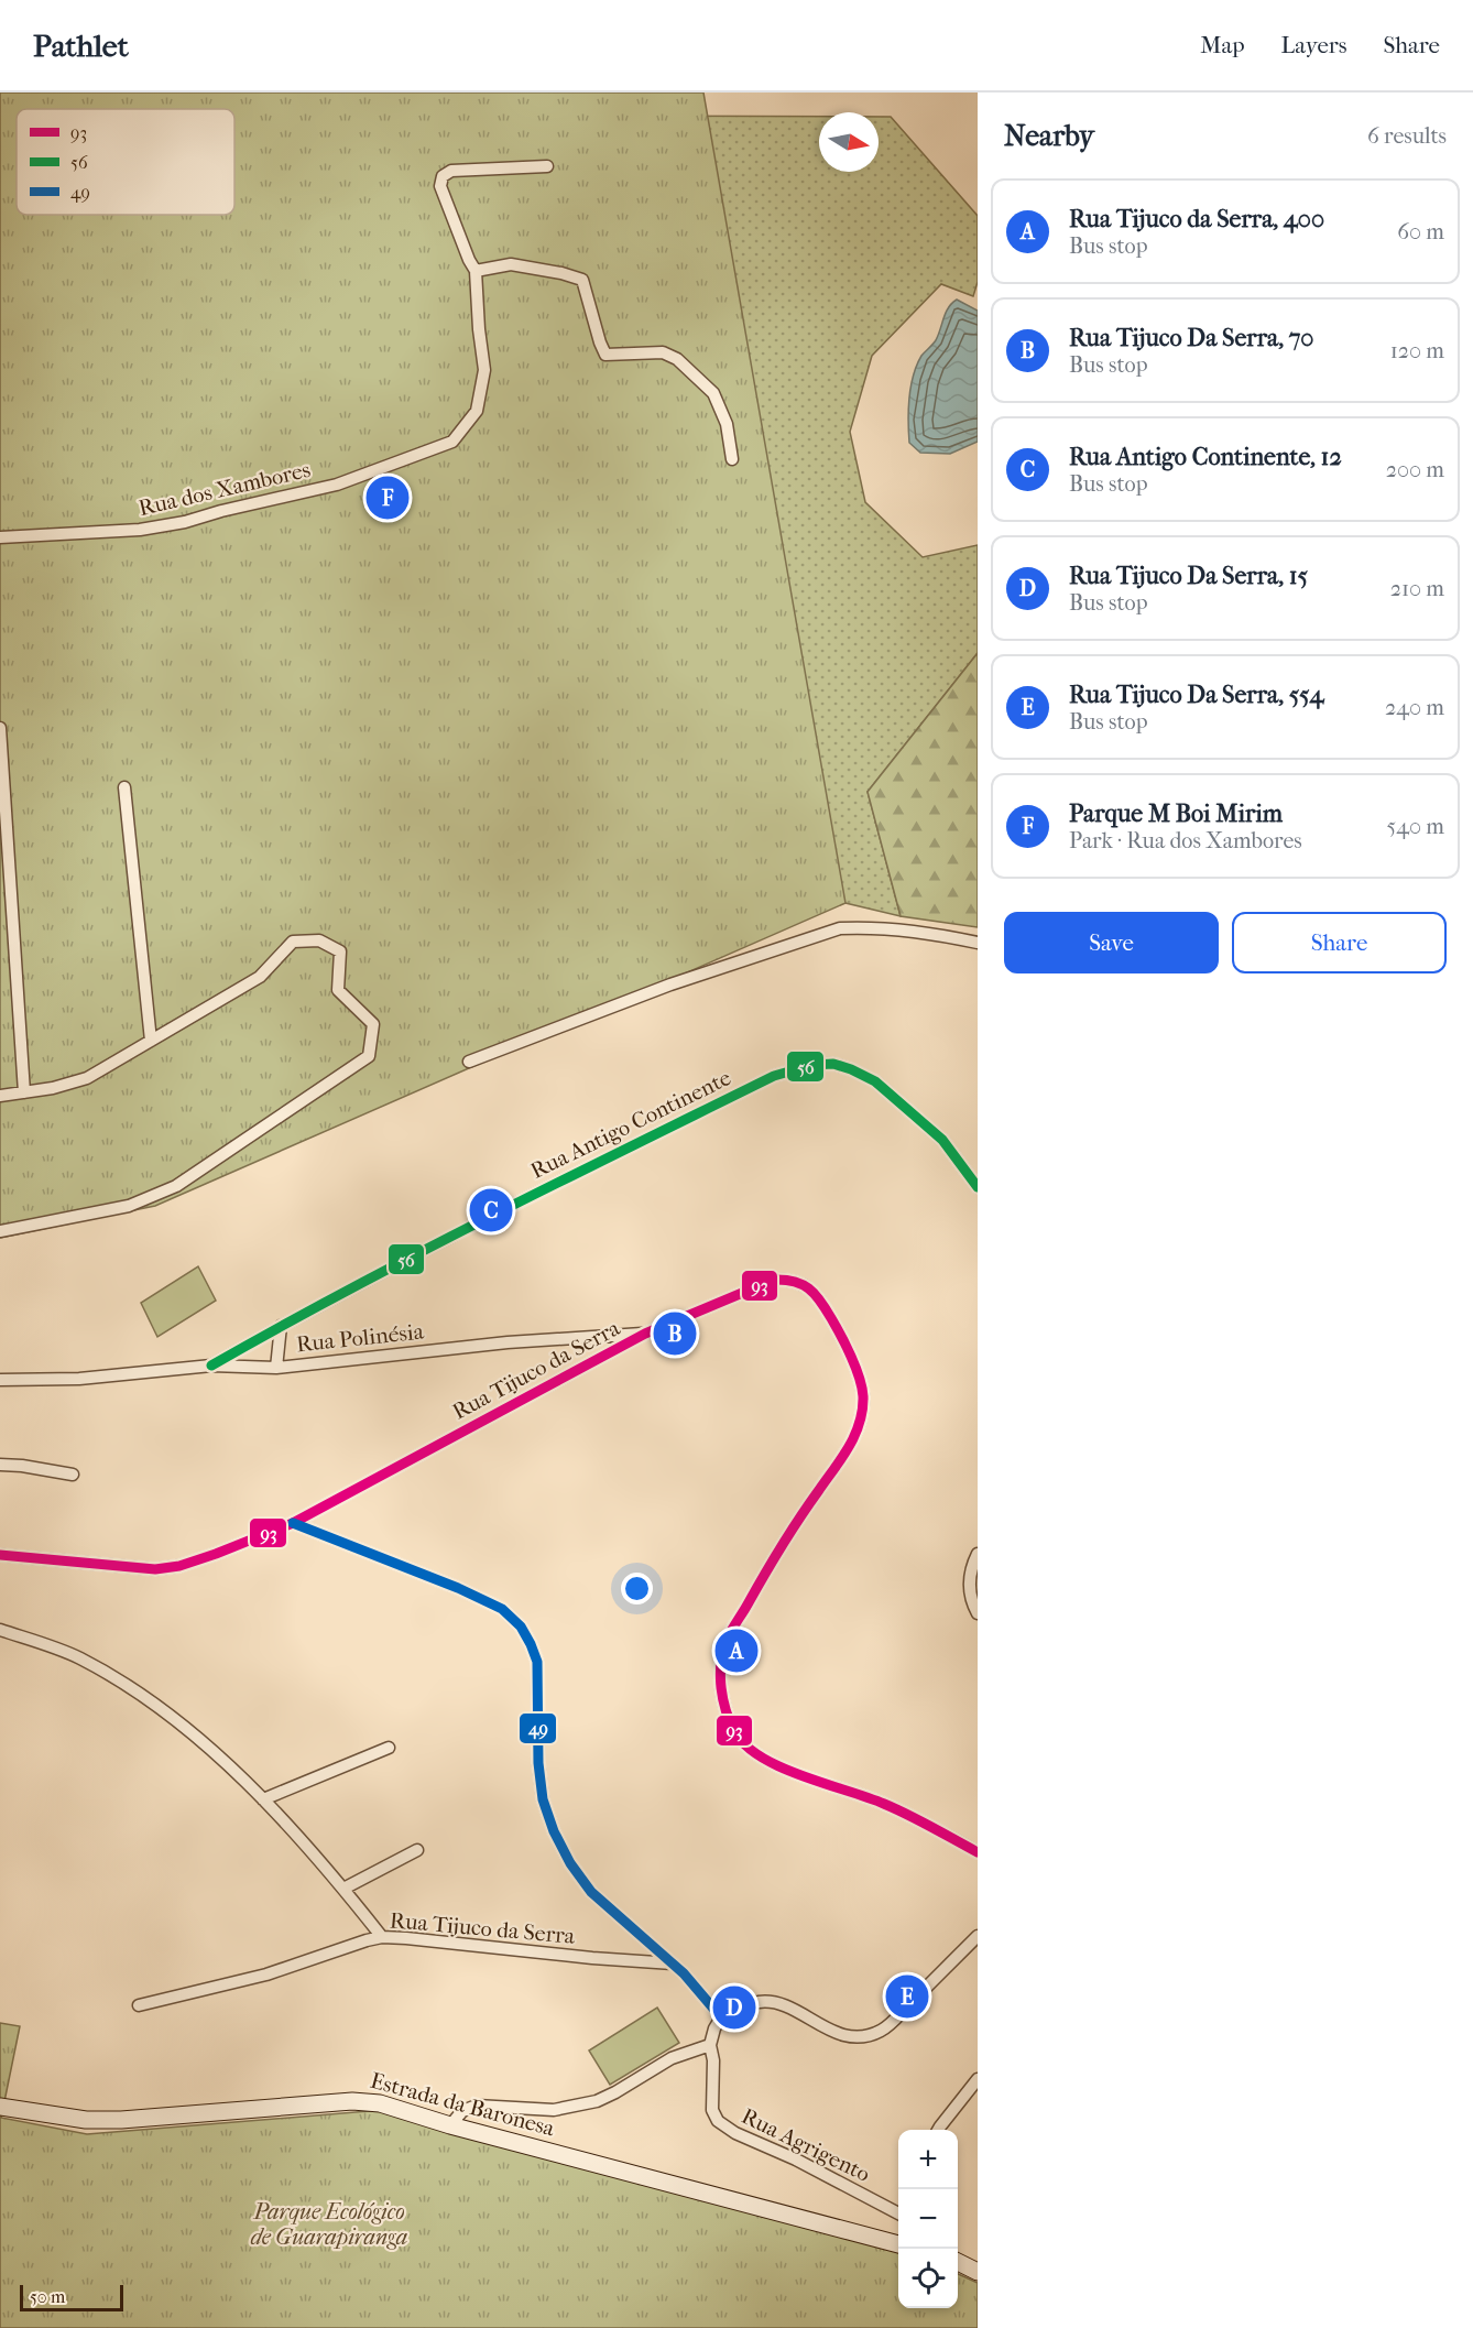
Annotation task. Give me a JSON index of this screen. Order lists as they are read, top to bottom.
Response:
{
  "streets": {
    "main road": ["Estrada da Baronesa"],
    "street": [
      "Rua dos Xambores",
      "Rua Antigo Continente",
      "Rua Polinésia",
      "Rua Tijuco da Serra",
      "Rua Agrigento"
    ]
  },
  "crossings": [
    ["Rua Antigo Continente", "Rua Polinésia"],
    ["Rua Polinésia", "Rua Tijuco da Serra"]
  ],
  "parks": ["Parque Ecológico de Guarapiranga"],
  "lines": ["transit line 56", "transit line 93", "transit line 49"],
  "legend": ["93", "56", "49"],
  "scale_bar": "50 m",
  "north": "right",
  "page": {
    "header": "Pathlet",
    "nav": ["Map", "Layers", "Share"],
    "heading": ["Nearby", "6 results"],
    "list": [
      {
        "mark": "A",
        "name": "Rua Tijuco da Serra, 400",
        "note": "Bus stop",
        "value": "60 m"
      },
      {
        "mark": "B",
        "name": "Rua Tijuco Da Serra, 70",
        "note": "Bus stop",
        "value": "120 m"
      },
      {
        "mark": "C",
        "name": "Rua Antigo Continente, 12",
        "note": "Bus stop",
        "value": "200 m"
      },
      {
        "mark": "D",
        "name": "Rua Tijuco Da Serra, 15",
        "note": "Bus stop",
        "value": "210 m"
      },
      {
        "mark": "E",
        "name": "Rua Tijuco Da Serra, 554",
        "note": "Bus stop",
        "value": "240 m"
      },
      {
        "mark": "F",
        "name": "Parque M Boi Mirim",
        "note": "Park · Rua dos Xambores",
        "value": "540 m"
      }
    ],
    "pins": [
      "F",
      "C",
      "B",
      "A",
      "E",
      "D"
    ],
    "buttons": ["Save", "Share"],
    "map_buttons": ["+", "−"],
    "scale": "50 m"
  }
}
